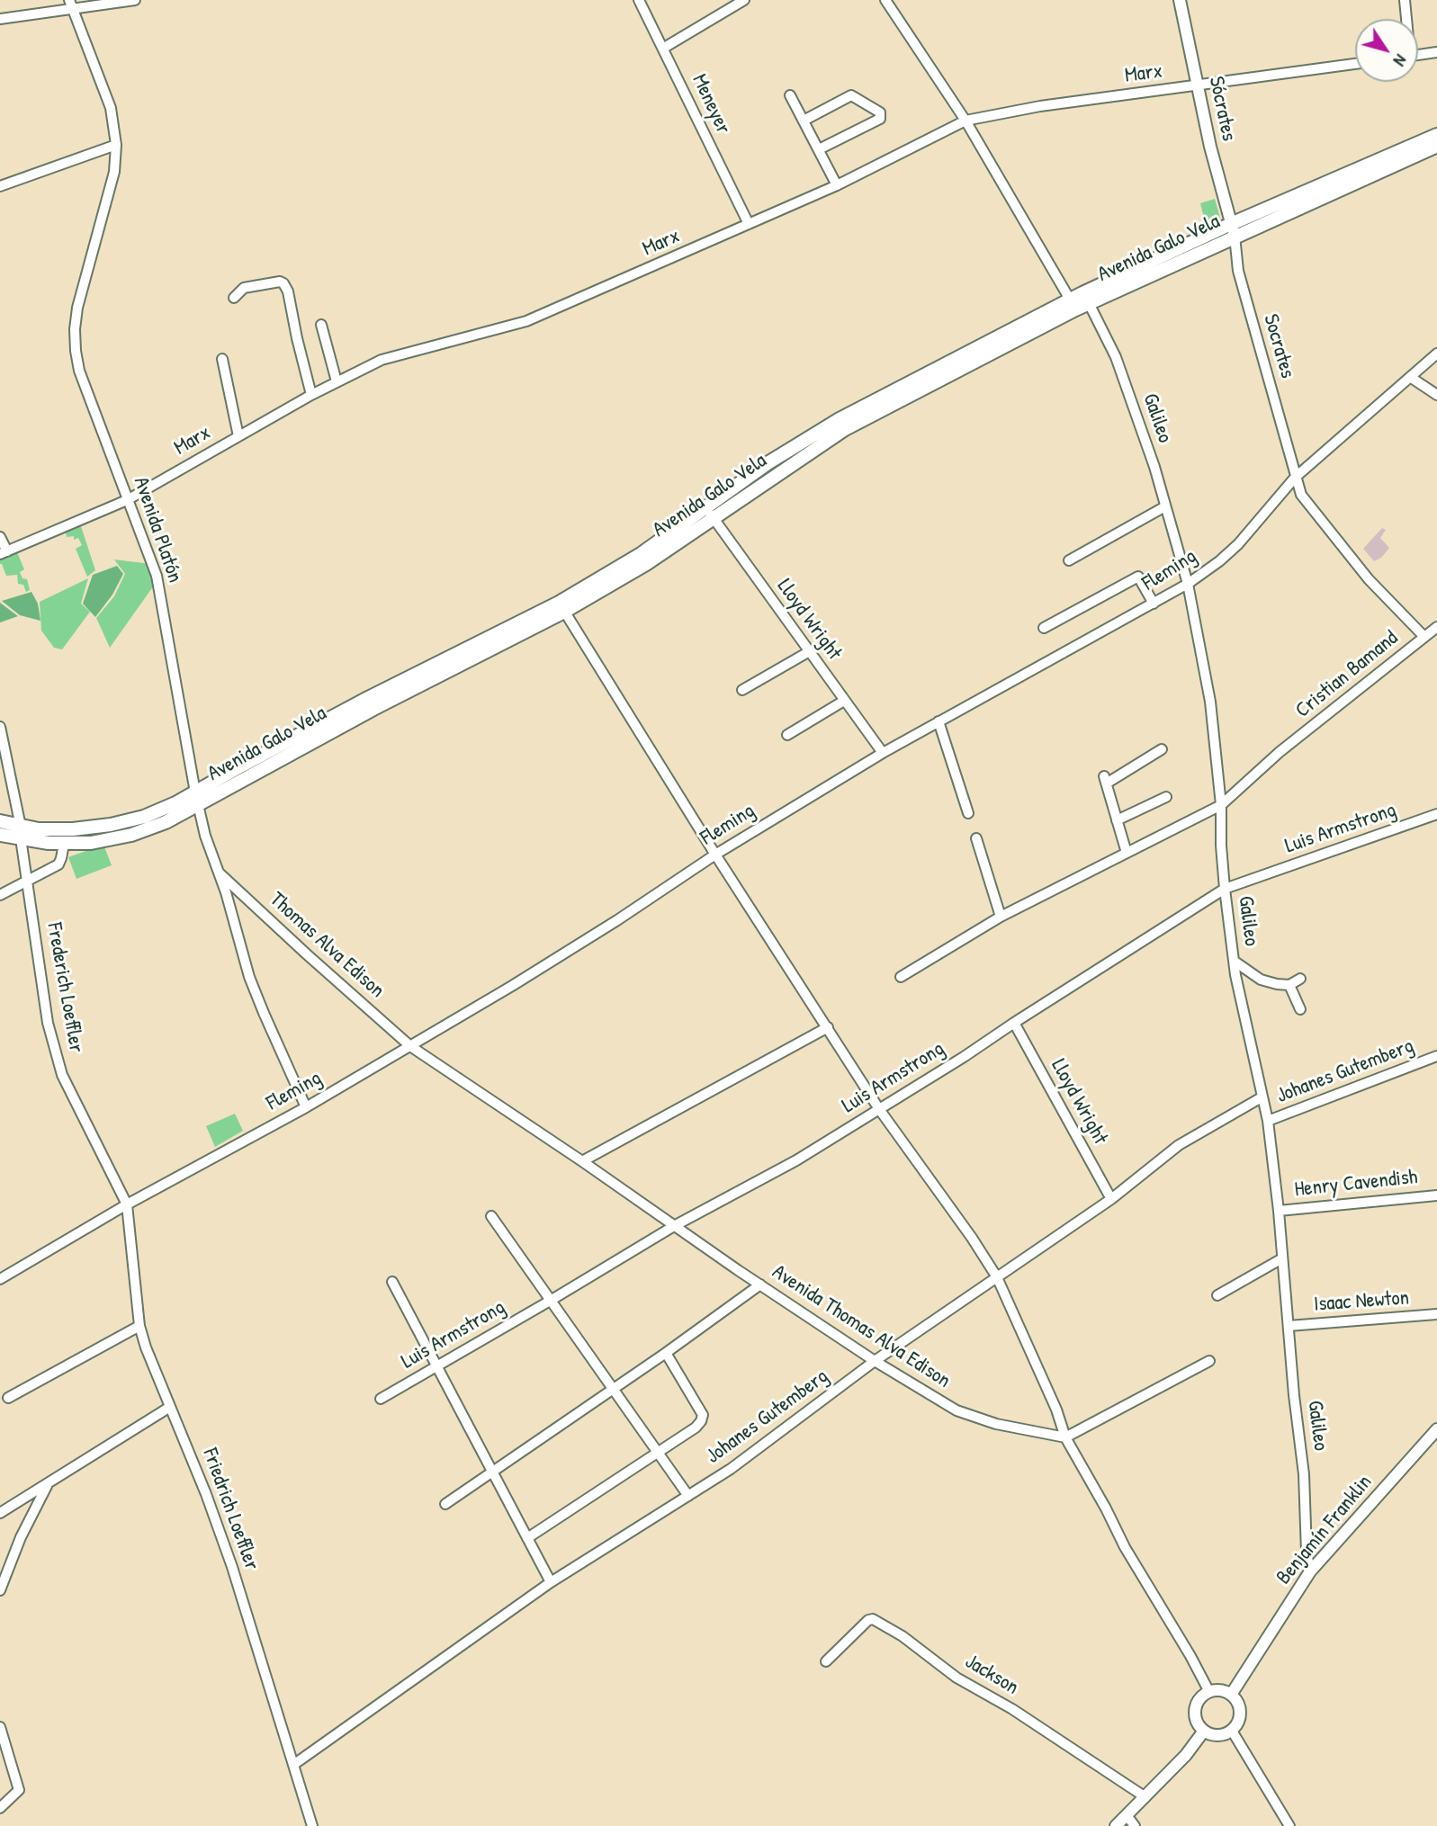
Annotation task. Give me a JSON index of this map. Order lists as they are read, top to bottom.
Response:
{
  "streets": {
    "main road": ["Avenida Galo Vela"],
    "street": [
      "Marx",
      "Meneyer",
      "Sócrates",
      "Socrates",
      "Galileo",
      "Avenida Platón",
      "Fleming",
      "Lloyd Wright",
      "Cristian Bamand",
      "Luis Armstrong",
      "Thomas Alva Edison",
      "Frederich Loeffler",
      "Johanes Gutemberg",
      "Henry Cavendish",
      "Isaac Newton",
      "Avenida Thomas Alva Edison",
      "Friedrich Loeffler",
      "Benjamín Franklin",
      "Jackson"
    ]
  },
  "crossings": [
    ["Marx", "Meneyer"],
    ["Marx", "Sócrates"],
    ["Marx", "Avenida Platón"],
    ["Sócrates", "Avenida Galo Vela"],
    ["Sócrates", "Socrates"],
    ["Avenida Galo Vela", "Socrates"],
    ["Avenida Galo Vela", "Galileo"],
    ["Avenida Galo Vela", "Avenida Platón"],
    ["Avenida Galo Vela", "Lloyd Wright"],
    ["Avenida Galo Vela", "Frederich Loeffler"],
    ["Socrates", "Fleming"],
    ["Socrates", "Cristian Bamand"],
    ["Galileo", "Fleming"],
    ["Galileo", "Cristian Bamand"],
    ["Galileo", "Luis Armstrong"],
    ["Galileo", "Johanes Gutemberg"],
    ["Galileo", "Henry Cavendish"],
    ["Galileo", "Isaac Newton"],
    ["Galileo", "Benjamín Franklin"],
    ["Avenida Platón", "Fleming"],
    ["Avenida Platón", "Thomas Alva Edison"],
    ["Fleming", "Lloyd Wright"],
    ["Fleming", "Thomas Alva Edison"],
    ["Fleming", "Frederich Loeffler"],
    ["Fleming", "Avenida Thomas Alva Edison"],
    ["Fleming", "Friedrich Loeffler"],
    ["Lloyd Wright", "Luis Armstrong"],
    ["Lloyd Wright", "Johanes Gutemberg"],
    ["Luis Armstrong", "Avenida Thomas Alva Edison"],
    ["Thomas Alva Edison", "Avenida Thomas Alva Edison"],
    ["Frederich Loeffler", "Friedrich Loeffler"],
    ["Johanes Gutemberg", "Avenida Thomas Alva Edison"],
    ["Johanes Gutemberg", "Friedrich Loeffler"]
  ],
  "north": "bottom right"
}
